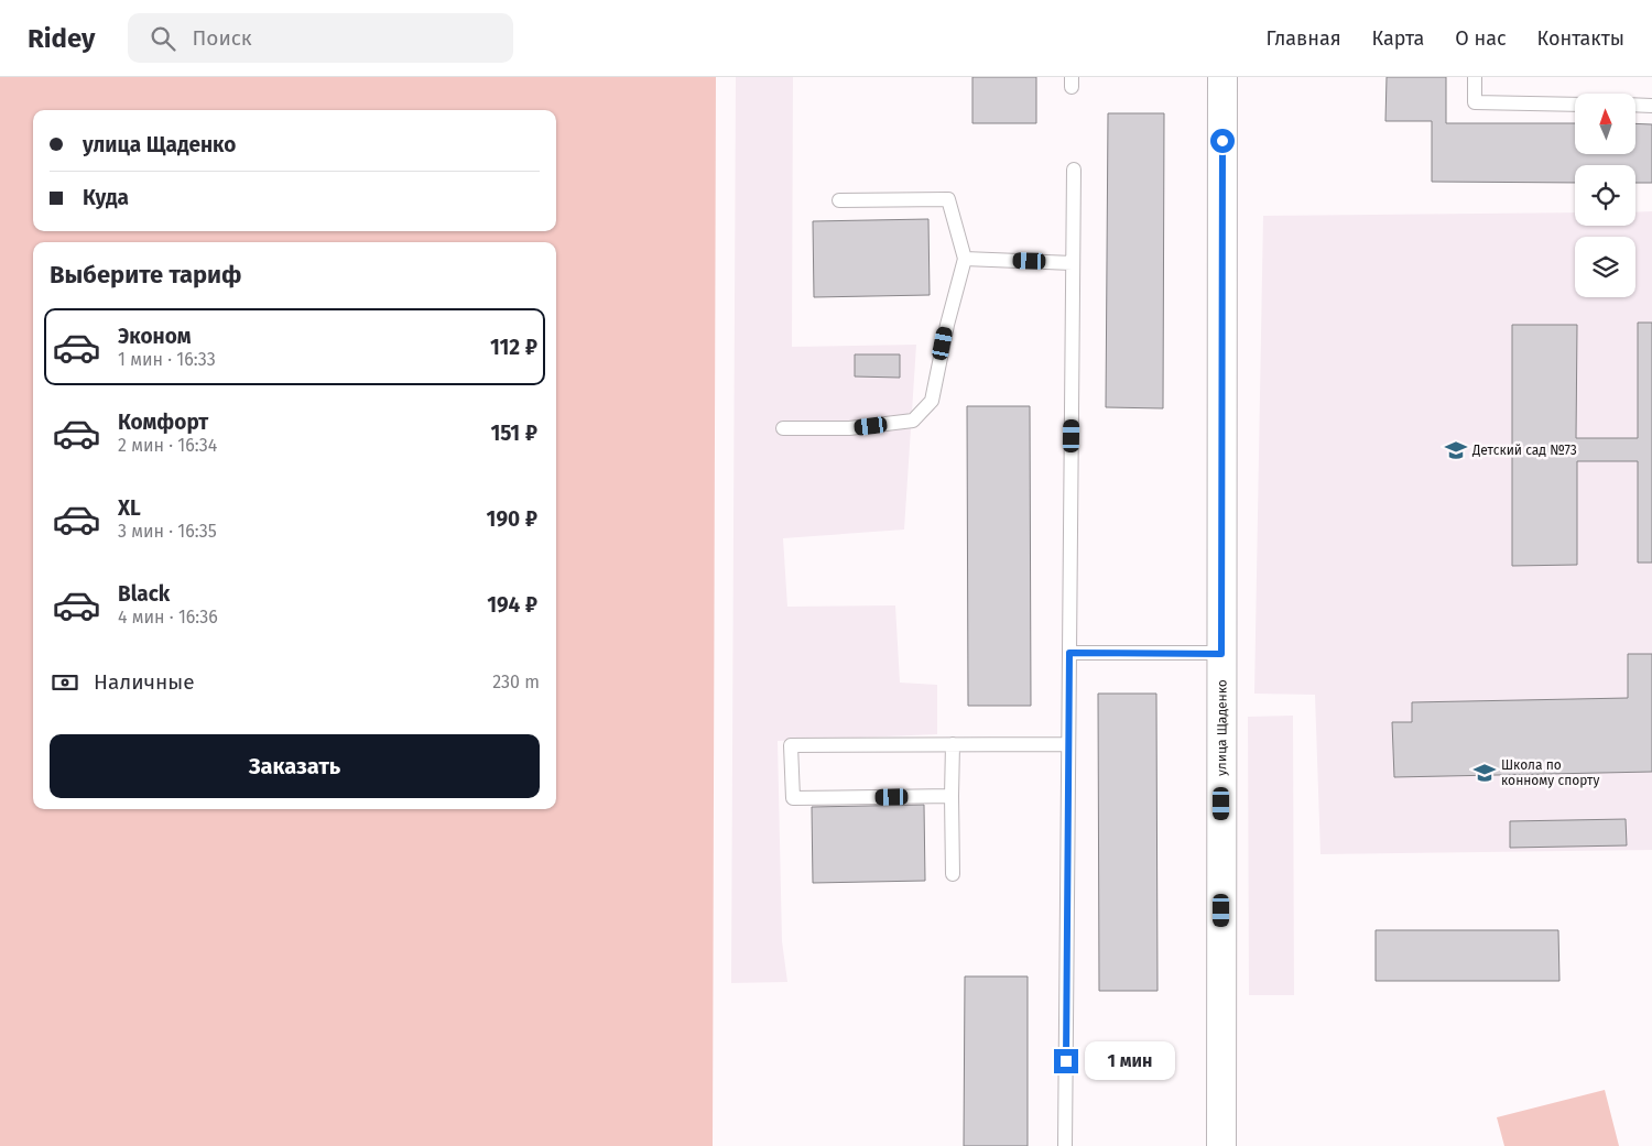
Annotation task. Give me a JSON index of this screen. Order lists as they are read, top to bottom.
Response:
{
  "streets": {
    "street": ["улица Щаденко"]
  },
  "places": {
    "school or university": ["Детский сад №73", "Школа по конному спорту"]
  },
  "north": "top",
  "page": {
    "header": "Ridey",
    "search": "Поиск",
    "nav": [
      "Главная",
      "Карта",
      "О нас",
      "Контакты"
    ],
    "banner": ["улица Щаденко", "Куда"],
    "heading": "Выберите тариф",
    "list": [
      {
        "name": "Эконом",
        "note": "1 мин · 16:33",
        "value": "112 ₽"
      },
      {
        "name": "Комфорт",
        "note": "2 мин · 16:34",
        "value": "151 ₽"
      },
      {
        "name": "XL",
        "note": "3 мин · 16:35",
        "value": "190 ₽"
      },
      {
        "name": "Black",
        "note": "4 мин · 16:36",
        "value": "194 ₽"
      }
    ],
    "pay": ["Наличные", "230 m"],
    "buttons": "Заказать",
    "bubble": "1 мин"
  }
}
